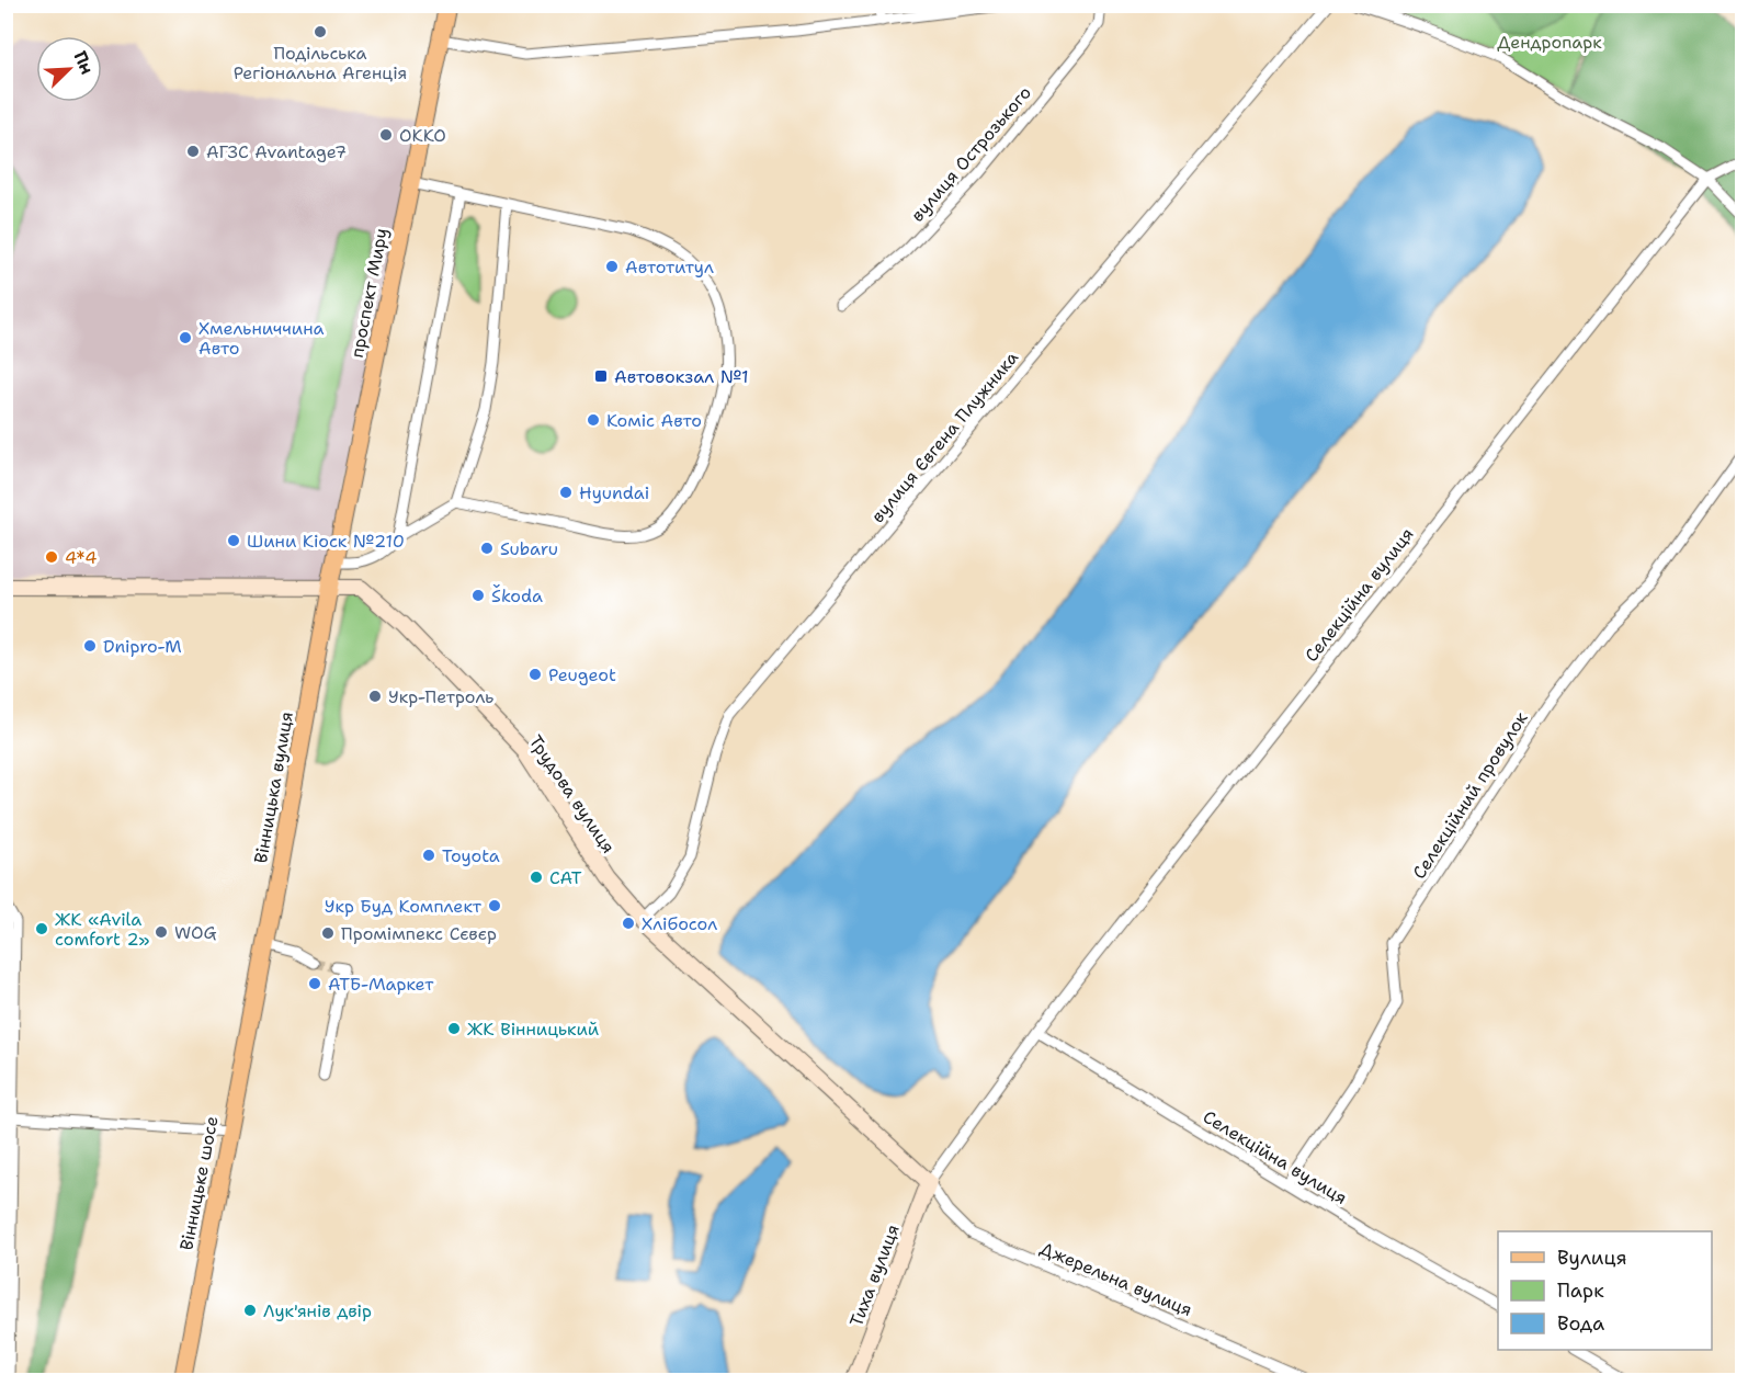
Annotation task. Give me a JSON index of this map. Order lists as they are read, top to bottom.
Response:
{
  "streets": {
    "main road": ["проспект Миру", "Вінницька вулиця", "Вінницьке шосе"],
    "street": [
      "вулиця Острозького",
      "вулиця Євгена Плужника",
      "Селекційна вулиця",
      "Трудова вулиця",
      "Селекційний провулок",
      "Тиха вулиця",
      "Джерельна вулиця"
    ]
  },
  "crossings": [
    ["проспект Миру", "Вінницька вулиця"],
    ["проспект Миру", "Трудова вулиця"],
    ["вулиця Євгена Плужника", "Трудова вулиця"],
    ["Селекційна вулиця", "Трудова вулиця"],
    ["Селекційна вулиця", "Селекційний провулок"],
    ["Селекційна вулиця", "Тиха вулиця"],
    ["Селекційна вулиця", "Джерельна вулиця"],
    ["Вінницька вулиця", "Трудова вулиця"],
    ["Вінницька вулиця", "Вінницьке шосе"],
    ["Трудова вулиця", "Тиха вулиця"],
    ["Трудова вулиця", "Джерельна вулиця"],
    ["Тиха вулиця", "Джерельна вулиця"]
  ],
  "parks": ["Дендропарк"],
  "places": {
    "other": [
      "Подільська Регіональна Агенція",
      "ОККО",
      "АГЗС Avantage7",
      "Автотитул",
      "Хмельниччина Авто",
      "Коміс Авто",
      "Hyundai",
      "Шини Кіоск №210",
      "Subaru",
      "4*4",
      "Škoda",
      "Dnipro-M",
      "Peugeot",
      "Укр-Петроль",
      "Toyota",
      "САТ",
      "Укр Буд Комплект",
      "Хлібосол",
      "ЖК «Avila comfort 2»",
      "WOG",
      "Промімпекс Сєвєр",
      "АТБ-Маркет",
      "ЖК Вінницький",
      "Лук'янів двір"
    ],
    "transit": ["Автовокзал №1"]
  },
  "legend": ["Вулиця", "Парк", "Вода"],
  "north": "top right"
}
